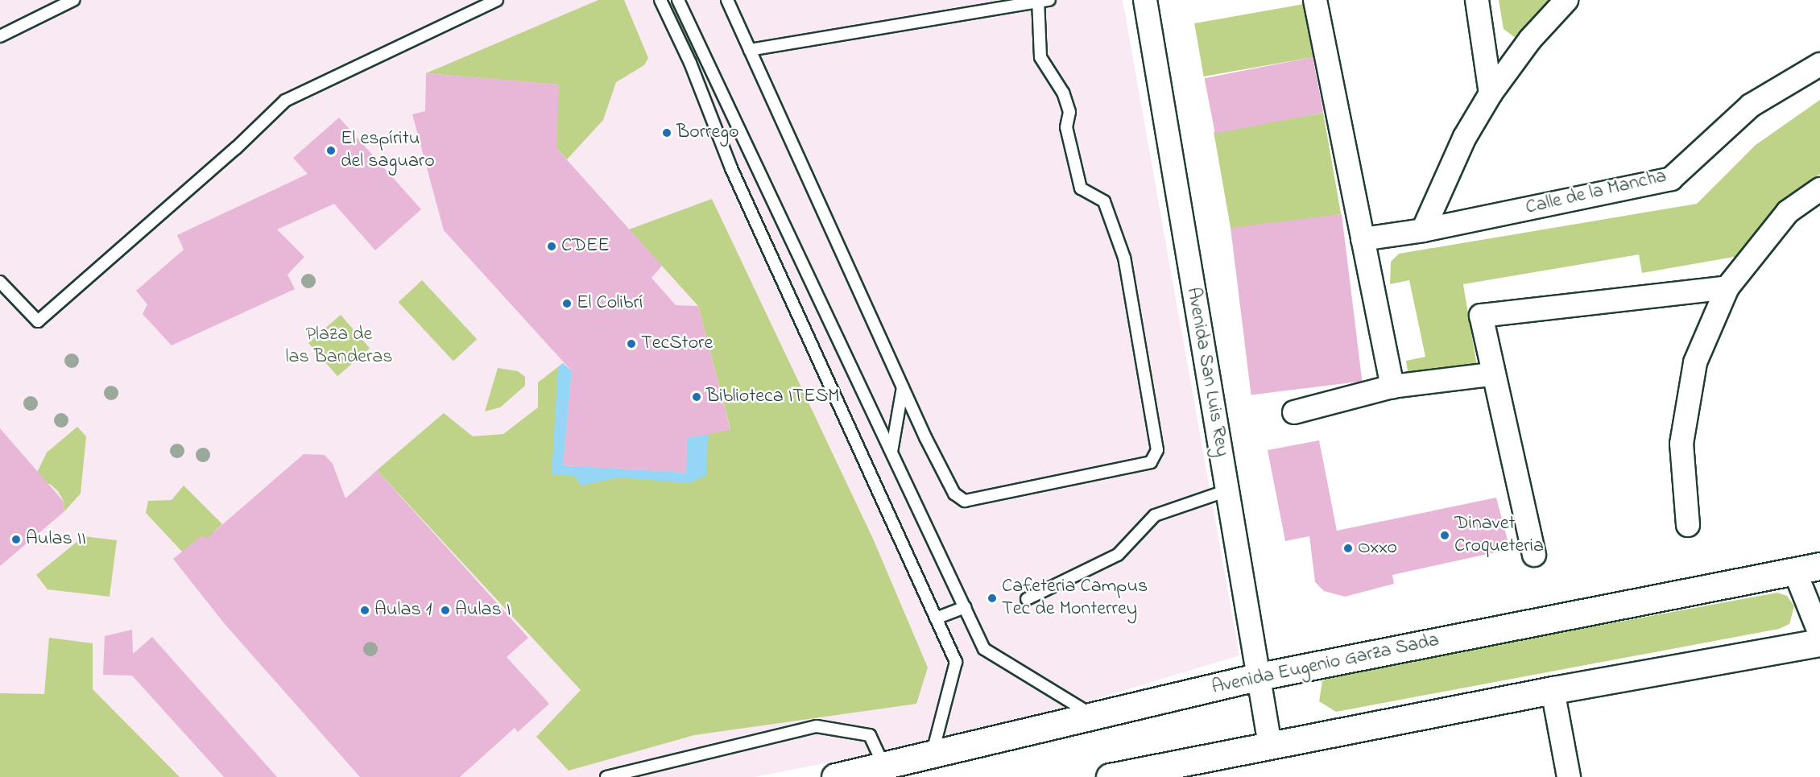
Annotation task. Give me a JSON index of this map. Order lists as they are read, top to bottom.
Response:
{
  "streets": {
    "street": ["Calle de la Mancha", "Avenida San Luis Rey", "Avenida Eugenio Garza Sada"]
  },
  "crossings": [
    ["Avenida San Luis Rey", "Avenida Eugenio Garza Sada"]
  ],
  "parks": ["Plaza de las Banderas"],
  "places": [
    "Borrego",
    "El espíritu del saguaro",
    "CDEE",
    "El Colibrí",
    "TecStore",
    "Biblioteca ITESM",
    "Dinavet Croqueteria",
    "Aulas II",
    "Oxxo",
    "Cafeteria Campus Tec de Monterrey",
    "Aulas 1",
    "Aulas I"
  ]
}
